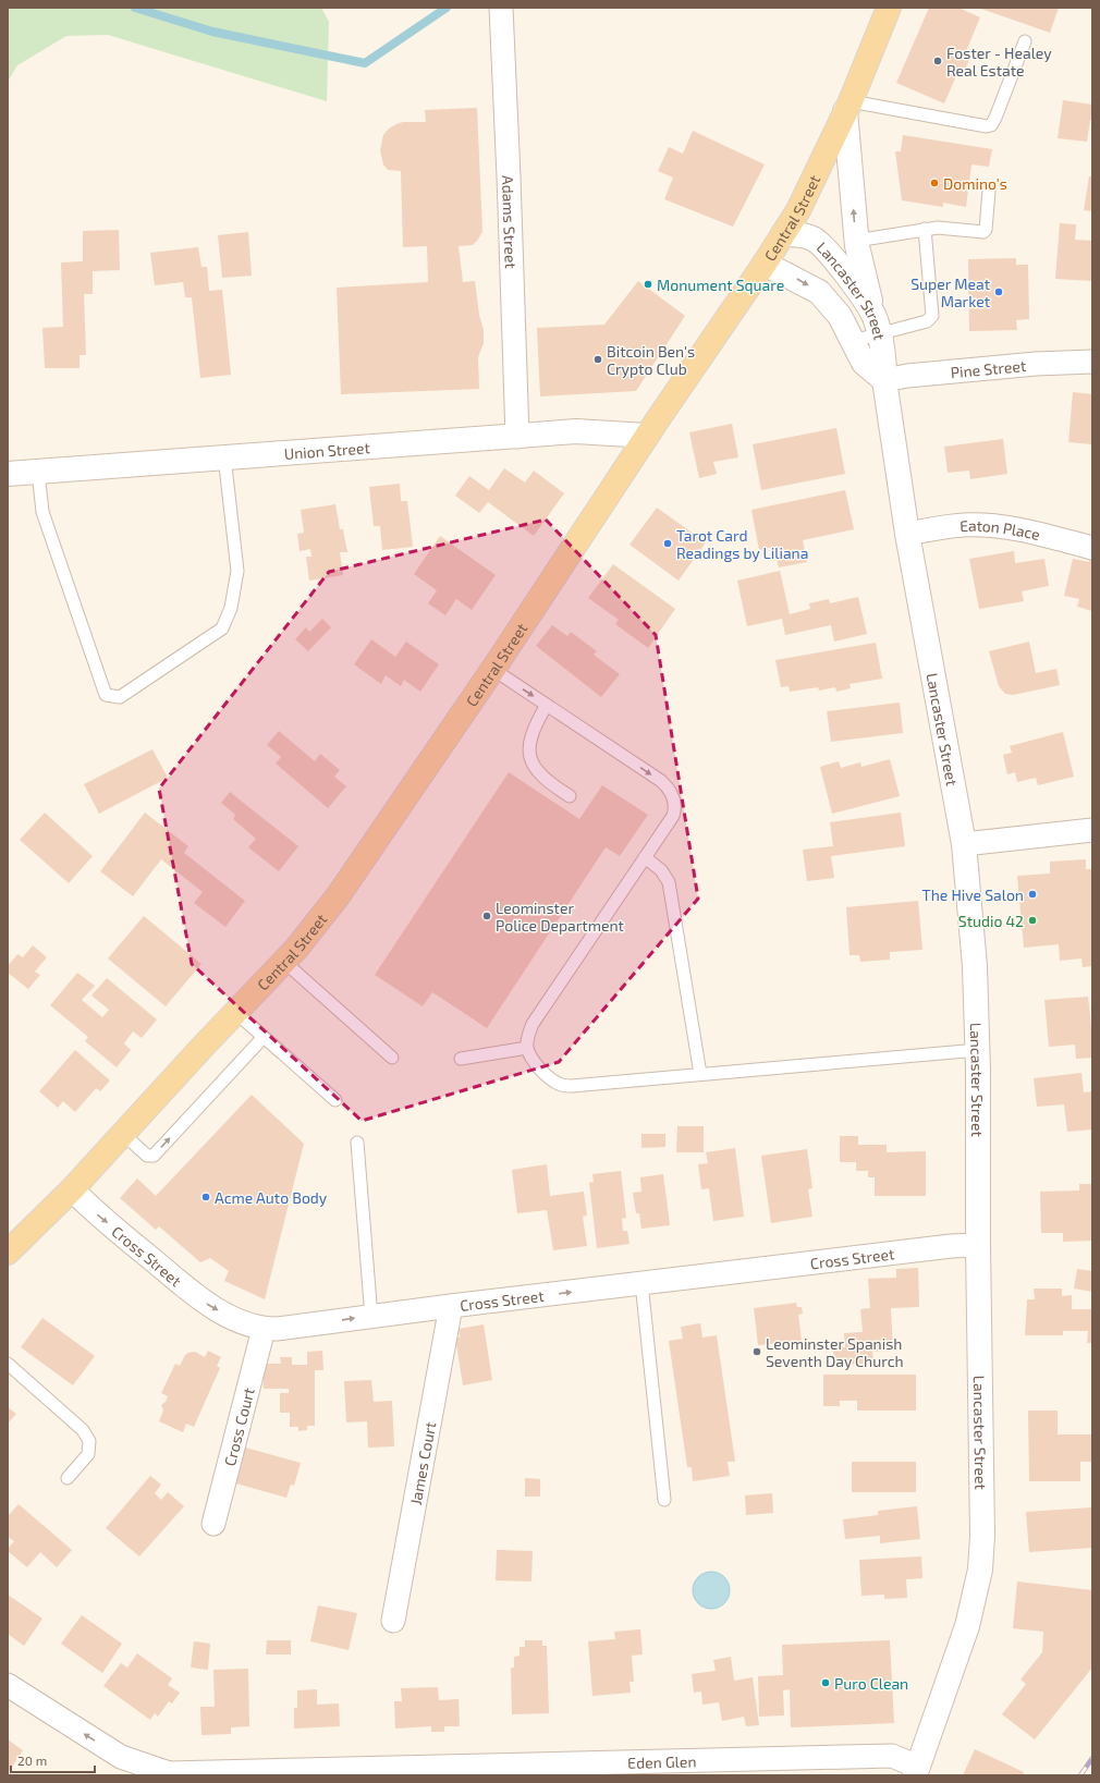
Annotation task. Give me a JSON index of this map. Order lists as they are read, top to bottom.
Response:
{
  "streets": {
    "main road": ["Central Street", "Lancaster Street", "Union Street"],
    "street": [
      "Adams Street",
      "Pine Street",
      "Eaton Place",
      "Cross Street",
      "Cross Court",
      "James Court",
      "Eden Glen"
    ]
  },
  "crossings": [
    ["Central Street", "Lancaster Street"],
    ["Central Street", "Union Street"],
    ["Central Street", "Cross Street"],
    ["Adams Street", "Union Street"],
    ["Lancaster Street", "Pine Street"],
    ["Lancaster Street", "Eaton Place"],
    ["Lancaster Street", "Cross Street"],
    ["Lancaster Street", "Eden Glen"],
    ["Cross Street", "Cross Court"],
    ["Cross Street", "James Court"]
  ],
  "one_way": ["Cross Street"],
  "places": [
    "Foster - Healey Real Estate",
    "Domino's",
    "Monument Square",
    "Super Meat Market",
    "Bitcoin Ben's Crypto Club",
    "Tarot Card Readings by Liliana",
    "The Hive Salon",
    "Leominster Police Department",
    "Studio 42",
    "Acme Auto Body",
    "Leominster Spanish Seventh Day Church",
    "Puro Clean"
  ],
  "scale_bar": "20 m"
}
